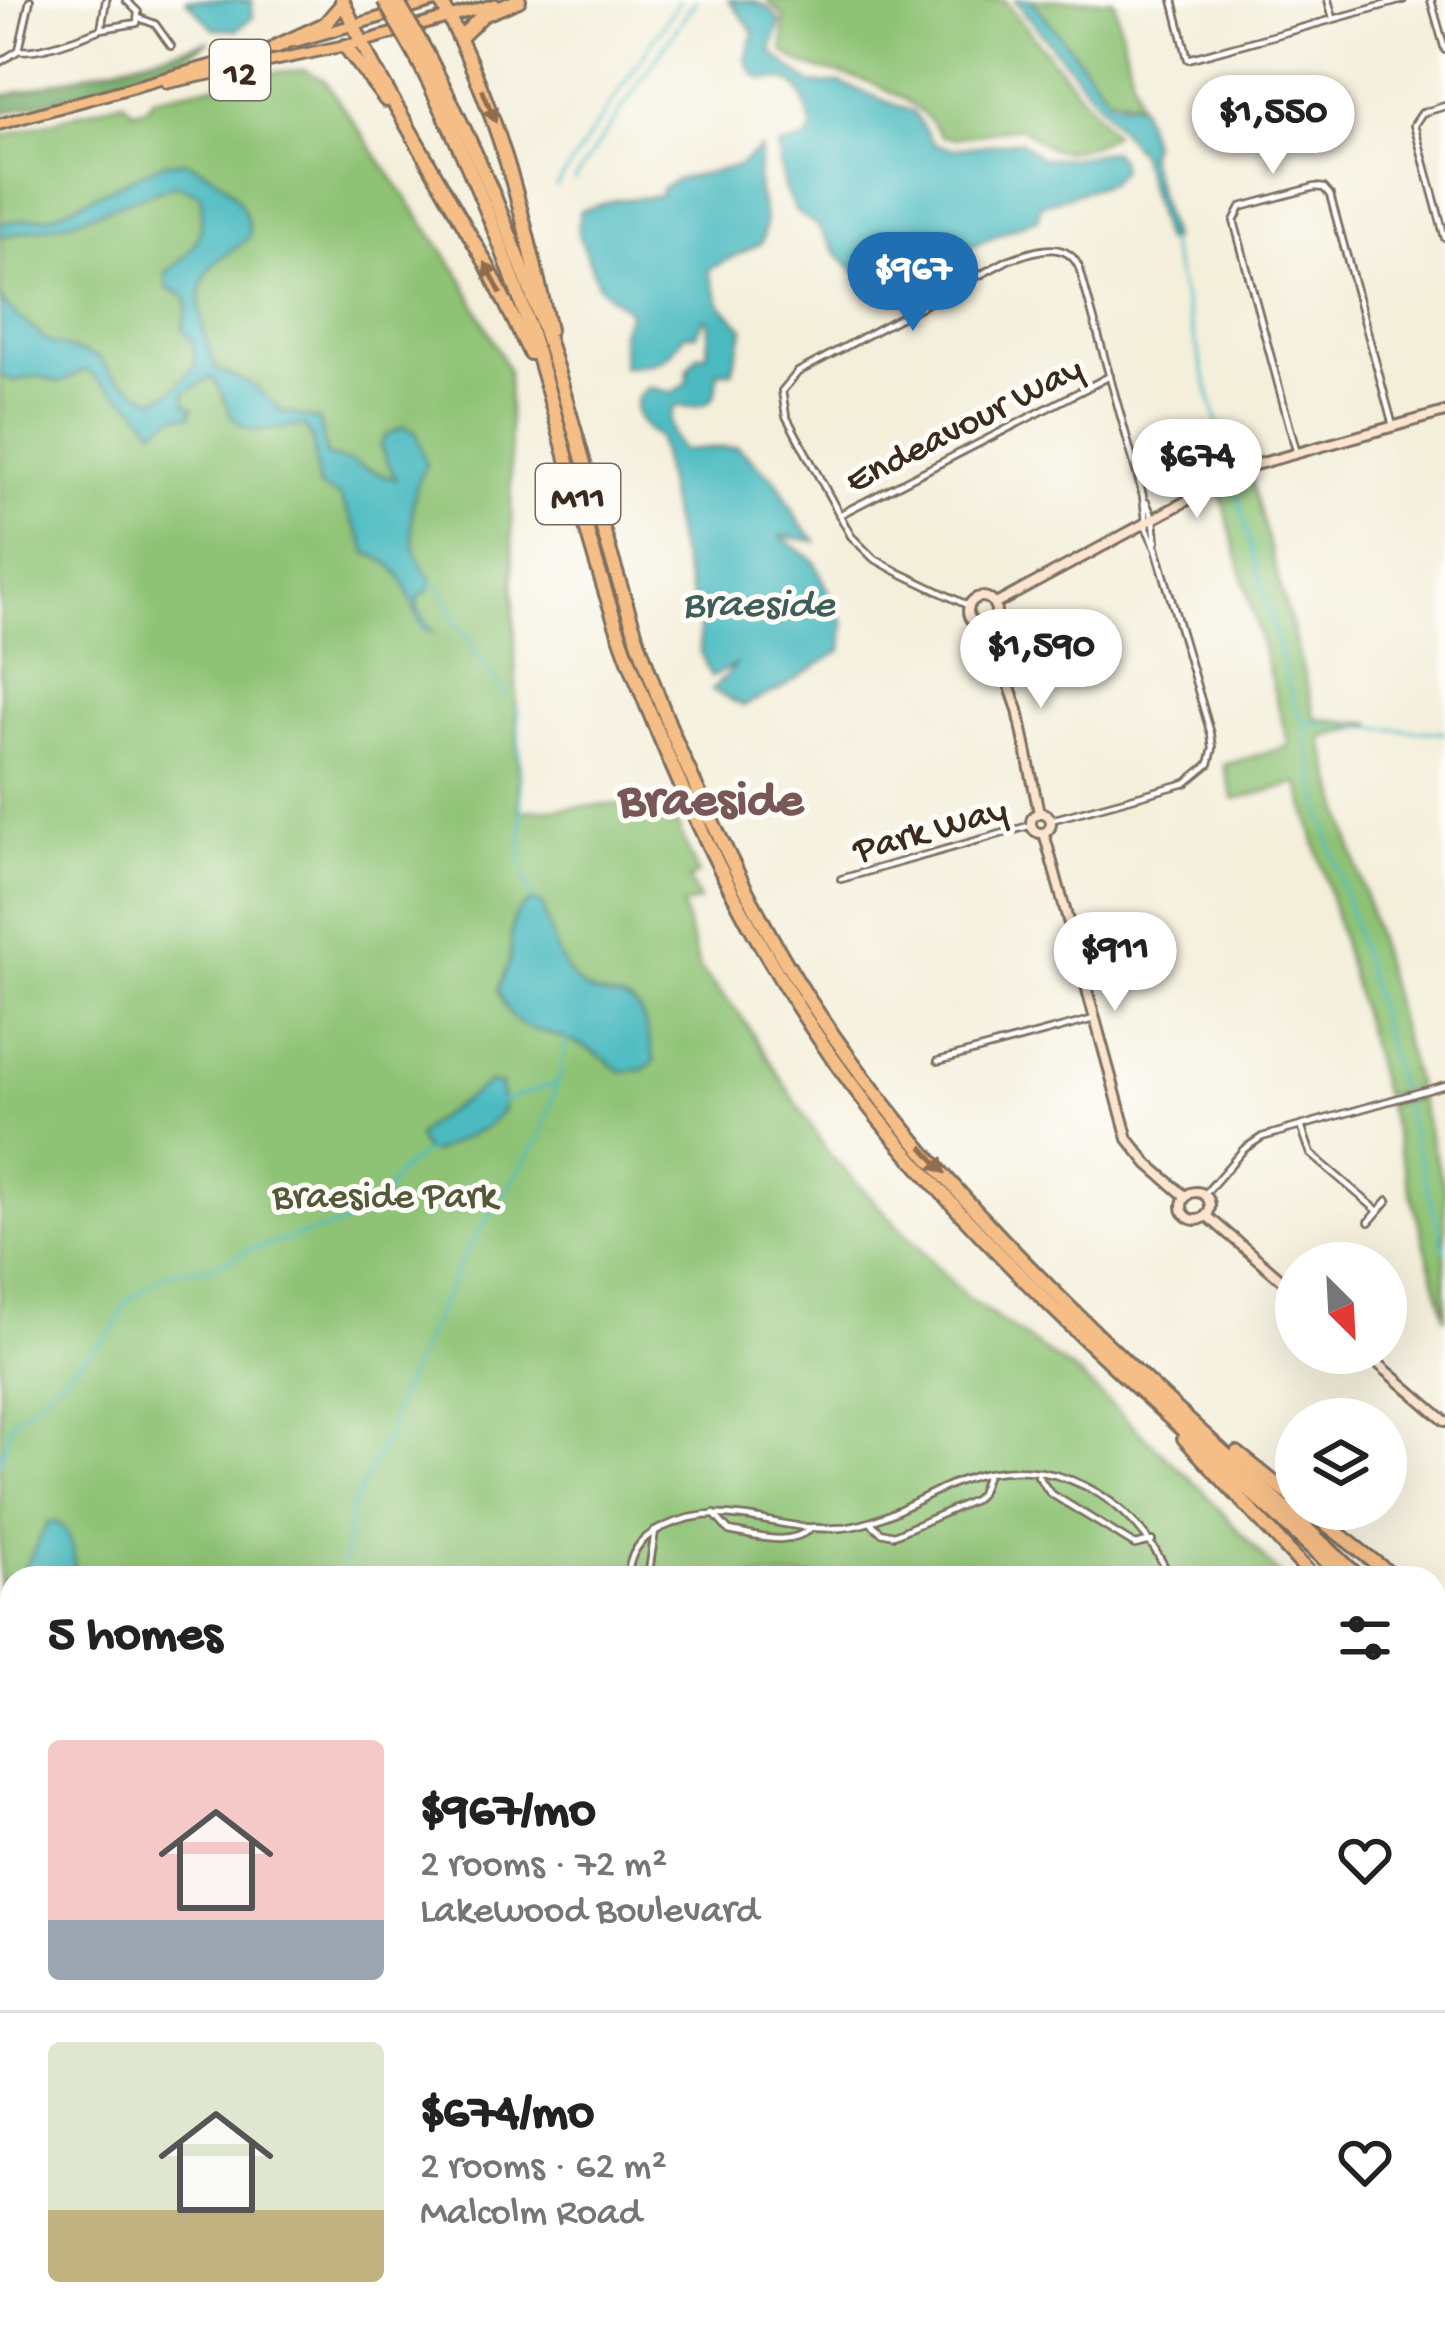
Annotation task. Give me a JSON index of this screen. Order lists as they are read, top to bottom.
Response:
{
  "streets": {
    "highway": ["M11"],
    "main road": ["12"],
    "street": ["Endeavour Way", "Park Way"]
  },
  "districts": ["Braeside"],
  "water": ["Braeside"],
  "parks": ["Braeside Park"],
  "north": "bottom right",
  "page": {
    "price": [
      "$1,550",
      "$967",
      "$674",
      "$1,590",
      "$911"
    ],
    "heading": "5 homes",
    "list": [
      {
        "name": "$967/mo",
        "note": "2 rooms · 72 m² · Lakewood Boulevard"
      },
      {
        "name": "$674/mo",
        "note": "2 rooms · 62 m² · Malcolm Road"
      }
    ]
  }
}
